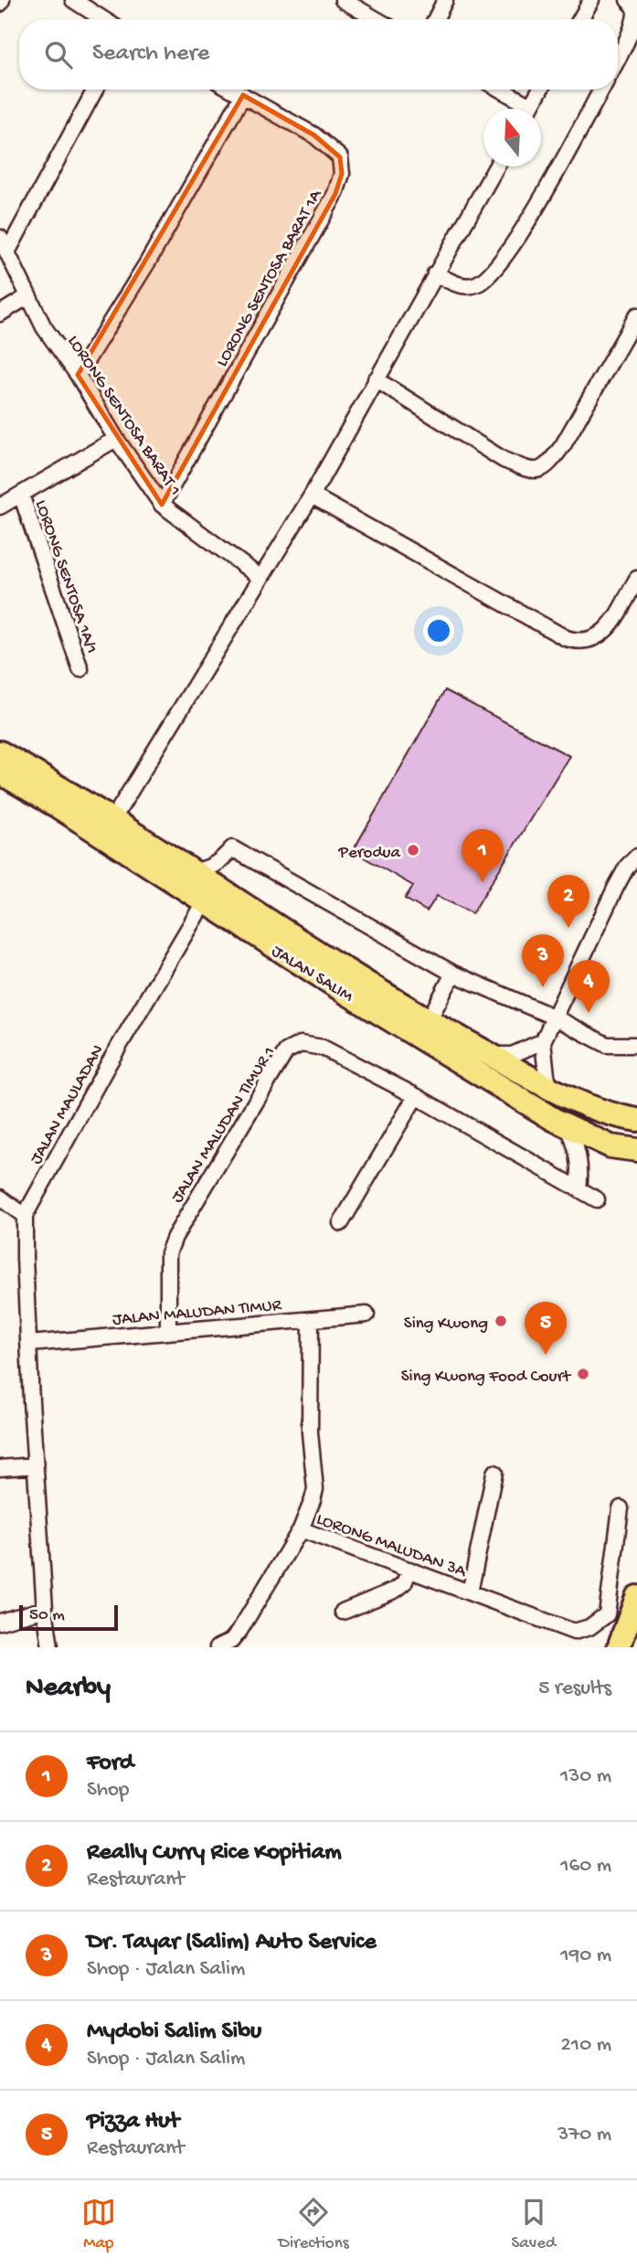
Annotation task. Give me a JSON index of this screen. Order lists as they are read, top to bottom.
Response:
{
  "streets": {
    "main road": ["JALAN SALIM"],
    "street": [
      "LORONG SENTOSA BARAT 1A",
      "LORONG SENTOSA BARAT 1",
      "LORONG SENTOSA 1A/1",
      "JALAN MAULADAN",
      "JALAN MALUDAN TIMUR 1",
      "JALAN MALUDAN TIMUR",
      "LORONG MALUDAN 3A"
    ]
  },
  "crossings": [
    ["LORONG SENTOSA BARAT 1A", "LORONG SENTOSA BARAT 1"],
    ["JALAN SALIM", "JALAN MAULADAN"],
    ["JALAN MAULADAN", "JALAN MALUDAN TIMUR"],
    ["JALAN MALUDAN TIMUR 1", "JALAN MALUDAN TIMUR"]
  ],
  "places": ["Perodua", "Sing Kwong", "Sing Kwong Food Court"],
  "scale_bar": "50 m",
  "north": "top",
  "page": {
    "search": "Search here",
    "pins": [
      "1",
      "2",
      "3",
      "4",
      "5"
    ],
    "scale": "50 m",
    "heading": ["Nearby", "5 results"],
    "list": [
      {
        "mark": "1",
        "name": "Ford",
        "note": "Shop",
        "value": "130 m"
      },
      {
        "mark": "2",
        "name": "Really Curry Rice Kopitiam",
        "note": "Restaurant",
        "value": "160 m"
      },
      {
        "mark": "3",
        "name": "Dr. Tayar (Salim) Auto Service",
        "note": "Shop · Jalan Salim",
        "value": "190 m"
      },
      {
        "mark": "4",
        "name": "Mydobi Salim Sibu",
        "note": "Shop · Jalan Salim",
        "value": "210 m"
      },
      {
        "mark": "5",
        "name": "Pizza Hut",
        "note": "Restaurant",
        "value": "370 m"
      }
    ],
    "nav": ["Map", "Directions", "Saved"]
  }
}
